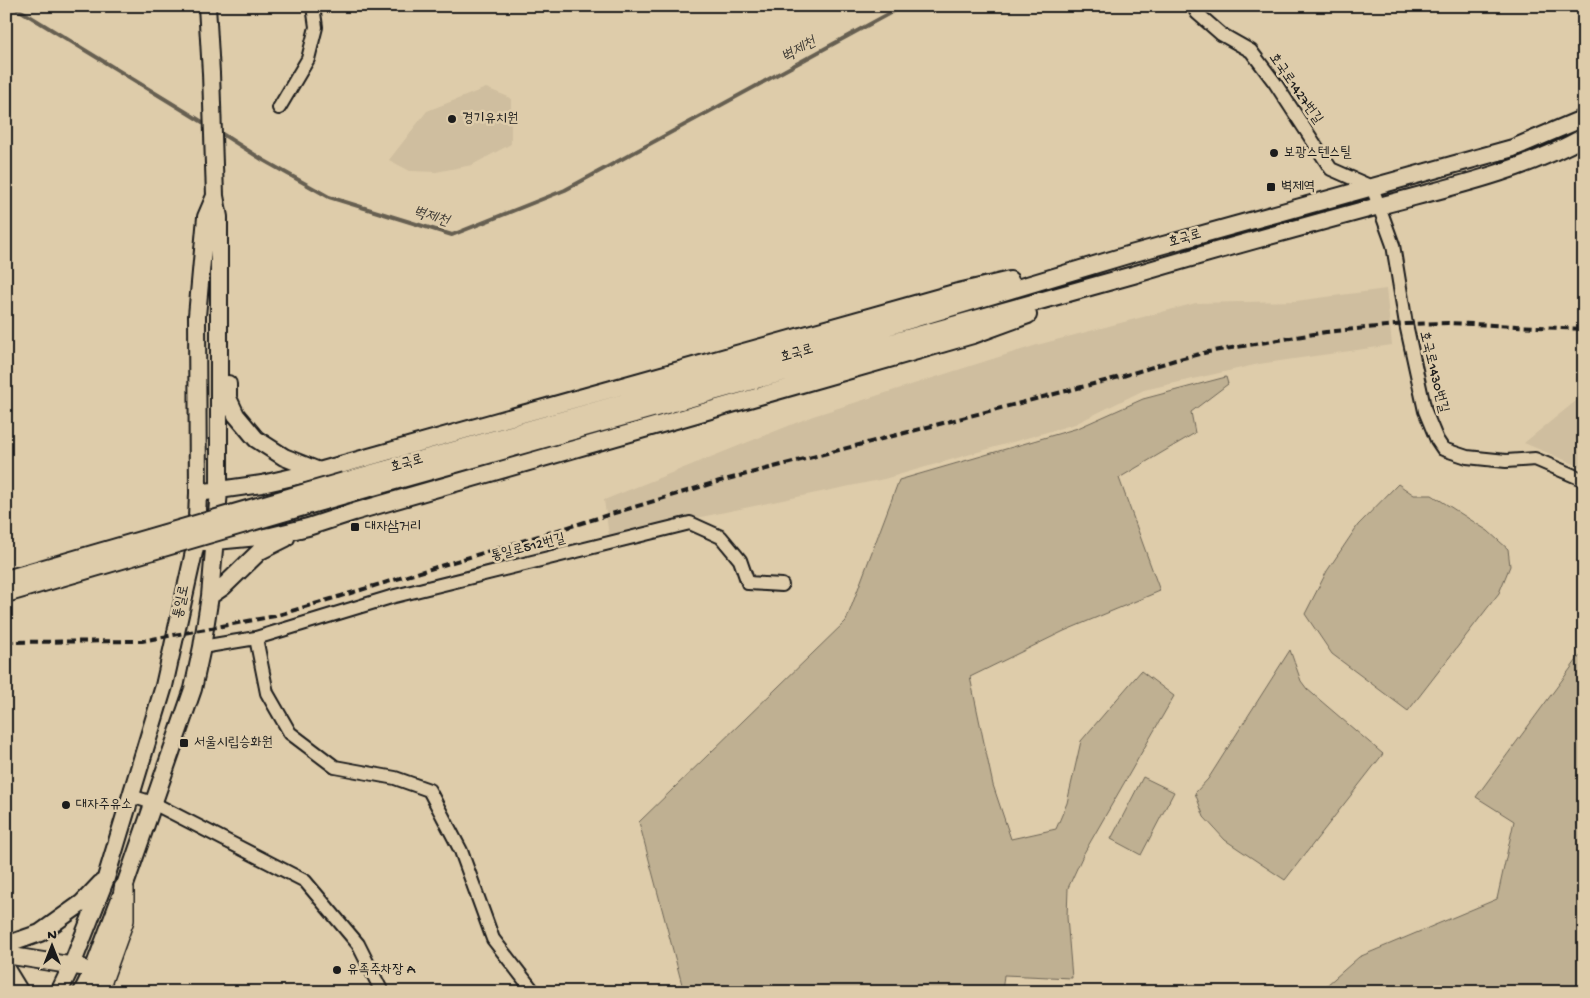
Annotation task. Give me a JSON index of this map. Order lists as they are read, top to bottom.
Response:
{
  "streets": {
    "main road": ["호국로", "통일로"],
    "street": ["호국로1427번길", "호국로1430번길", "통일로512번길"]
  },
  "crossings": [
    ["호국로1427번길", "호국로"],
    ["호국로1427번길", "호국로1430번길"],
    ["호국로", "호국로1430번길"],
    ["통일로512번길", "통일로"]
  ],
  "water": ["벽제천"],
  "places": {
    "other": [
      "경기유치원",
      "보광스텐스틸",
      "대자주유소",
      "유족주차장 A"
    ],
    "transit": ["벽제역", "대자삼거리", "서울시립승화원"]
  },
  "north": "top"
}
